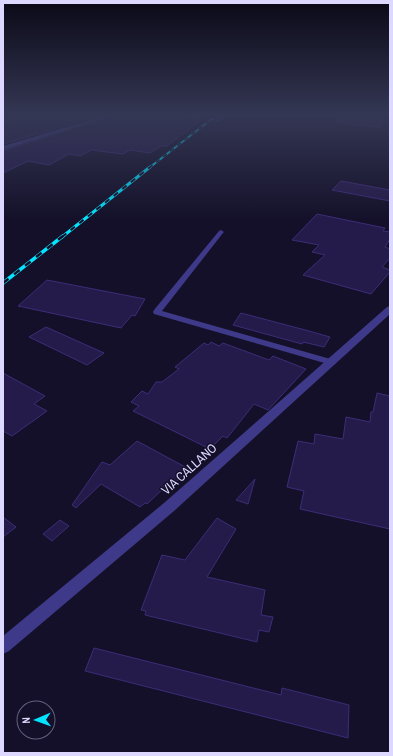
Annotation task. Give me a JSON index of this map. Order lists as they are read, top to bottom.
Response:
{
  "streets": {
    "street": ["VIA CALLANO"]
  },
  "north": "left"
}
